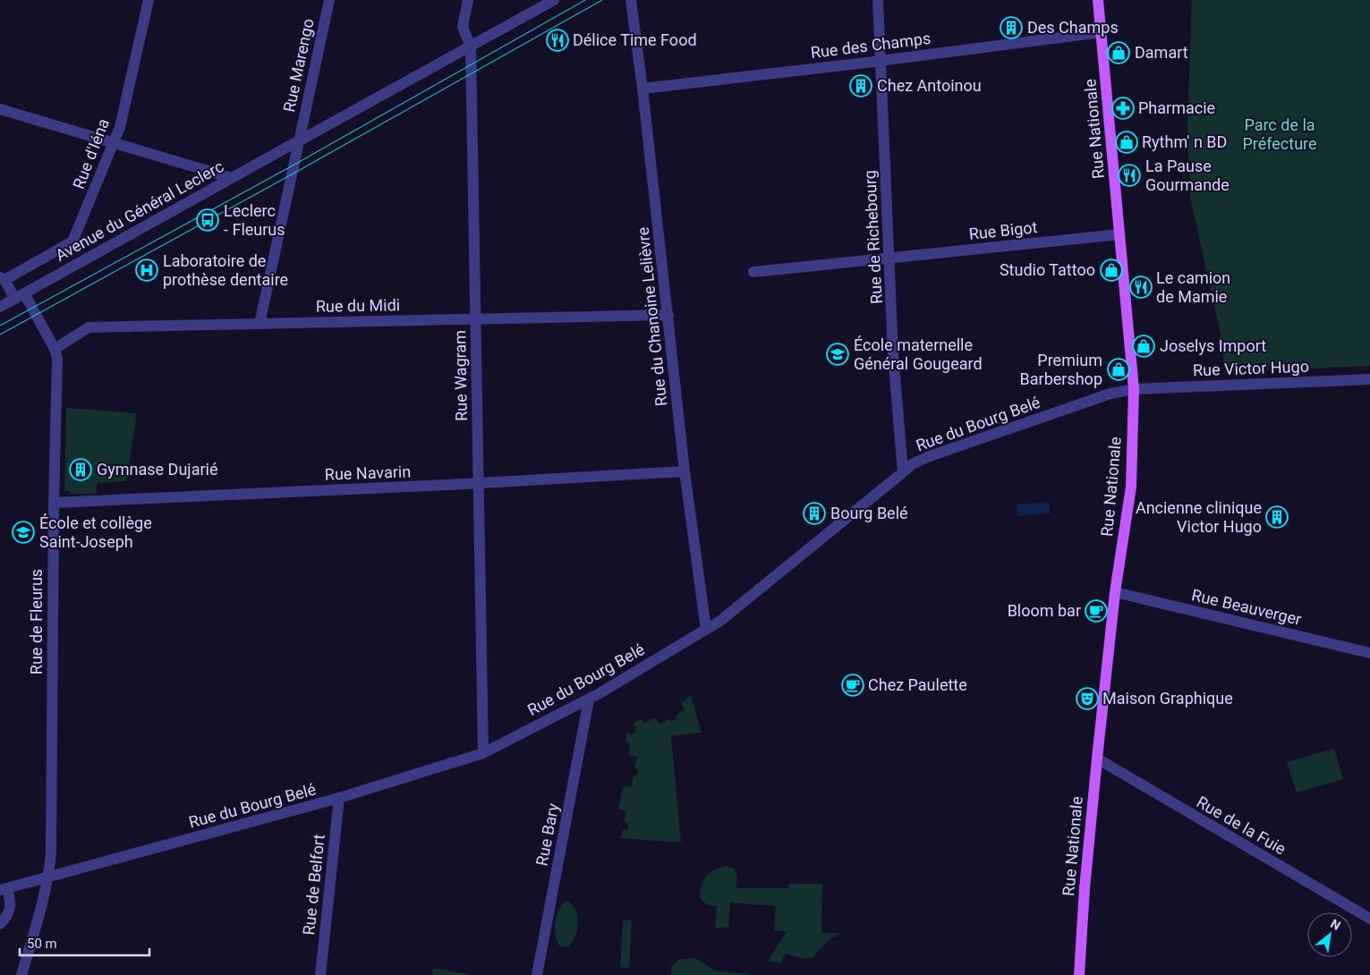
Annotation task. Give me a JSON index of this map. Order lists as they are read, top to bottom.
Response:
{
  "streets": {
    "main road": ["Rue Nationale"],
    "street": [
      "Rue des Champs",
      "Rue Marengo",
      "Rue d'Iéna",
      "Avenue du Général Leclerc",
      "Rue Bigot",
      "Rue de Richebourg",
      "Rue du Midi",
      "Rue du Chanoine Lelièvre",
      "Rue Victor Hugo",
      "Rue Wagram",
      "Rue du Bourg Belé",
      "Rue Navarin",
      "Rue Beauverger",
      "Rue de Fleurus",
      "Rue de la Fuie",
      "Rue Bary",
      "Rue de Belfort"
    ]
  },
  "crossings": [
    ["Rue des Champs", "Rue Nationale"],
    ["Rue des Champs", "Rue de Richebourg"],
    ["Rue des Champs", "Rue du Chanoine Lelièvre"],
    ["Rue Marengo", "Avenue du Général Leclerc"],
    ["Rue Marengo", "Rue du Midi"],
    ["Rue Nationale", "Rue Bigot"],
    ["Rue Nationale", "Rue Victor Hugo"],
    ["Rue Nationale", "Rue du Bourg Belé"],
    ["Rue Nationale", "Rue Beauverger"],
    ["Rue Nationale", "Rue de la Fuie"],
    ["Rue d'Iéna", "Rue de Fleurus"],
    ["Avenue du Général Leclerc", "Rue Wagram"],
    ["Avenue du Général Leclerc", "Rue de Fleurus"],
    ["Rue Bigot", "Rue de Richebourg"],
    ["Rue de Richebourg", "Rue du Bourg Belé"],
    ["Rue du Midi", "Rue du Chanoine Lelièvre"],
    ["Rue du Midi", "Rue Wagram"],
    ["Rue du Midi", "Rue de Fleurus"],
    ["Rue du Chanoine Lelièvre", "Rue du Bourg Belé"],
    ["Rue du Chanoine Lelièvre", "Rue Navarin"],
    ["Rue Victor Hugo", "Rue du Bourg Belé"],
    ["Rue Wagram", "Rue du Bourg Belé"],
    ["Rue Wagram", "Rue Navarin"],
    ["Rue du Bourg Belé", "Rue de Fleurus"],
    ["Rue du Bourg Belé", "Rue Bary"],
    ["Rue du Bourg Belé", "Rue de Belfort"],
    ["Rue Navarin", "Rue de Fleurus"]
  ],
  "parks": ["Parc de la Préfecture"],
  "places": {
    "building": [
      "Des Champs",
      "Chez Antoinou",
      "Gymnase Dujarié",
      "Bourg Belé",
      "Ancienne clinique Victor Hugo"
    ],
    "restaurant": ["Délice Time Food", "La Pause Gourmande", "Le camion de Mamie"],
    "shop": [
      "Damart",
      "Rythm' n BD",
      "Studio Tattoo",
      "Joselys Import",
      "Premium Barbershop"
    ],
    "pharmacy": ["Pharmacie"],
    "bus stop": ["Leclerc - Fleurus"],
    "hospital": ["Laboratoire de prothèse dentaire"],
    "school or university": ["École maternelle Général Gougeard", "École et collège Saint-Joseph"],
    "cafe": ["Bloom bar", "Chez Paulette"],
    "theatre": ["Maison Graphique"]
  },
  "scale_bar": "50 m",
  "north": "top right"
}
